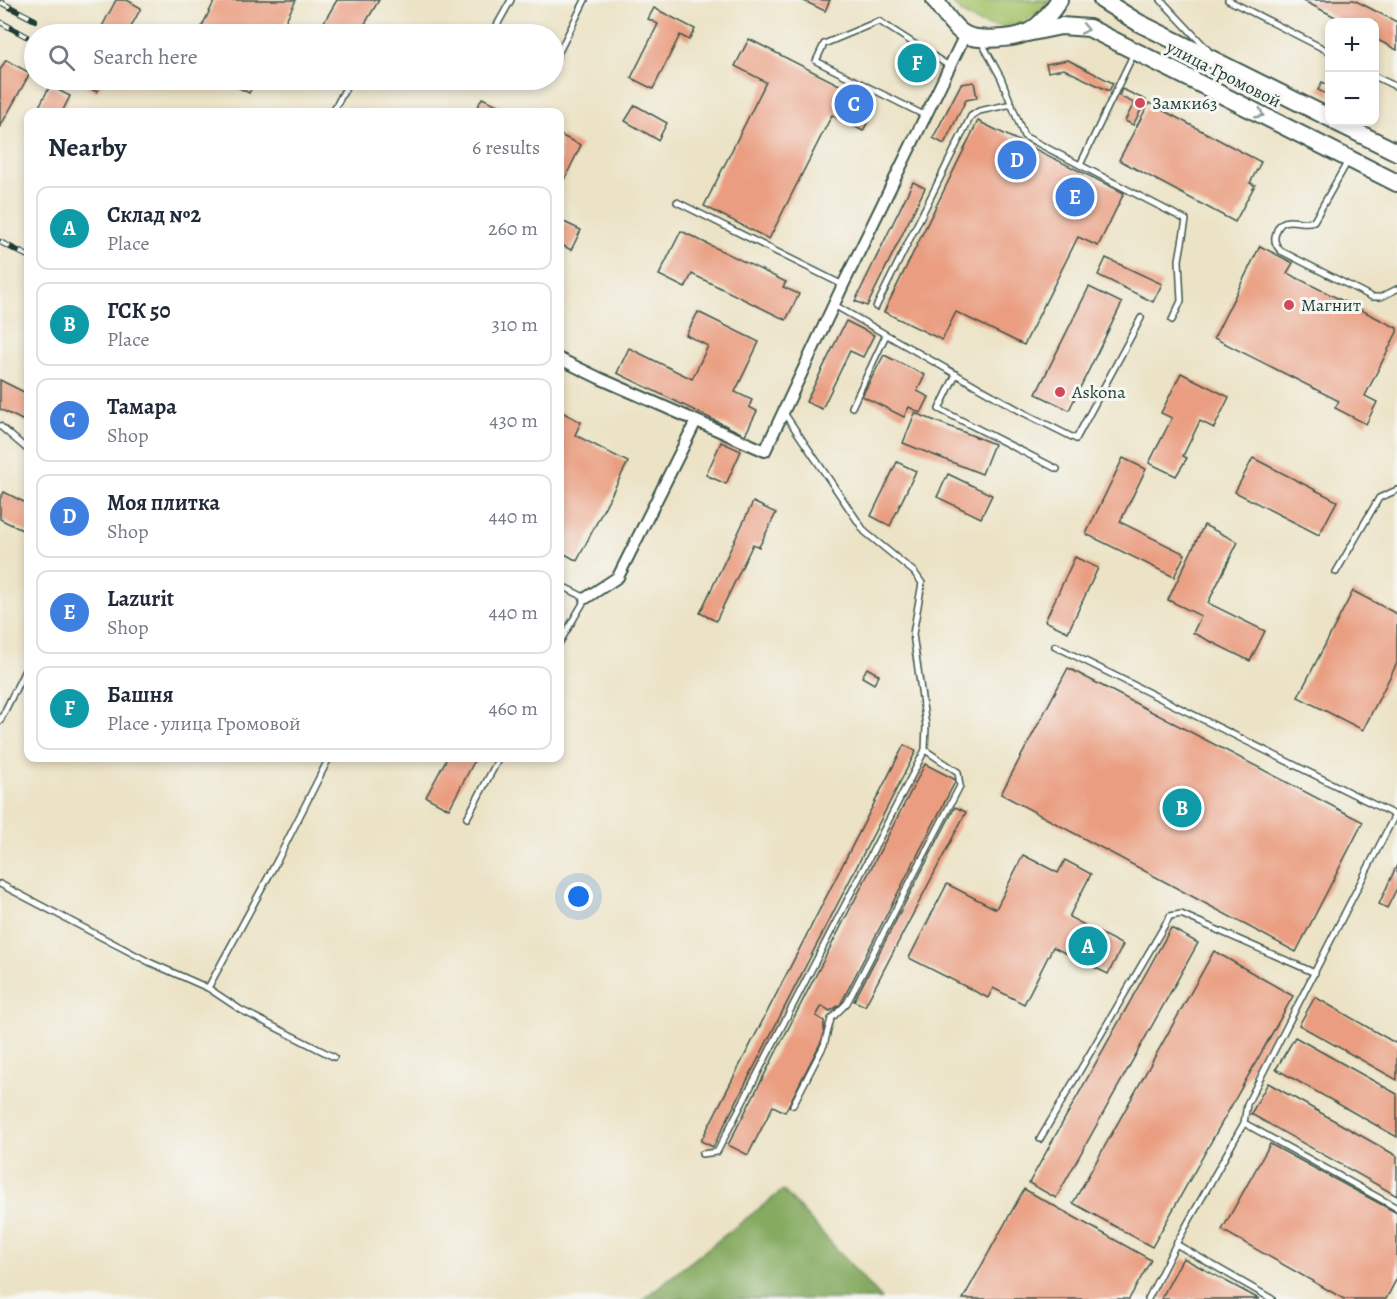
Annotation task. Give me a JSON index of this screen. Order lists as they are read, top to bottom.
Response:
{
  "streets": {
    "main road": ["улица Громовой"]
  },
  "places": ["Замки63", "Магнит", "Askona"],
  "page": {
    "map_buttons": ["+", "−"],
    "search": "Search here",
    "pins": [
      "F",
      "C",
      "D",
      "E",
      "B",
      "A"
    ],
    "heading": ["Nearby", "6 results"],
    "list": [
      {
        "mark": "A",
        "name": "Склад №2",
        "note": "Place",
        "value": "260 m"
      },
      {
        "mark": "B",
        "name": "ГСК 50",
        "note": "Place",
        "value": "310 m"
      },
      {
        "mark": "C",
        "name": "Тамара",
        "note": "Shop",
        "value": "430 m"
      },
      {
        "mark": "D",
        "name": "Моя плитка",
        "note": "Shop",
        "value": "440 m"
      },
      {
        "mark": "E",
        "name": "Lazurit",
        "note": "Shop",
        "value": "440 m"
      },
      {
        "mark": "F",
        "name": "Башня",
        "note": "Place · улица Громовой",
        "value": "460 m"
      }
    ]
  }
}
